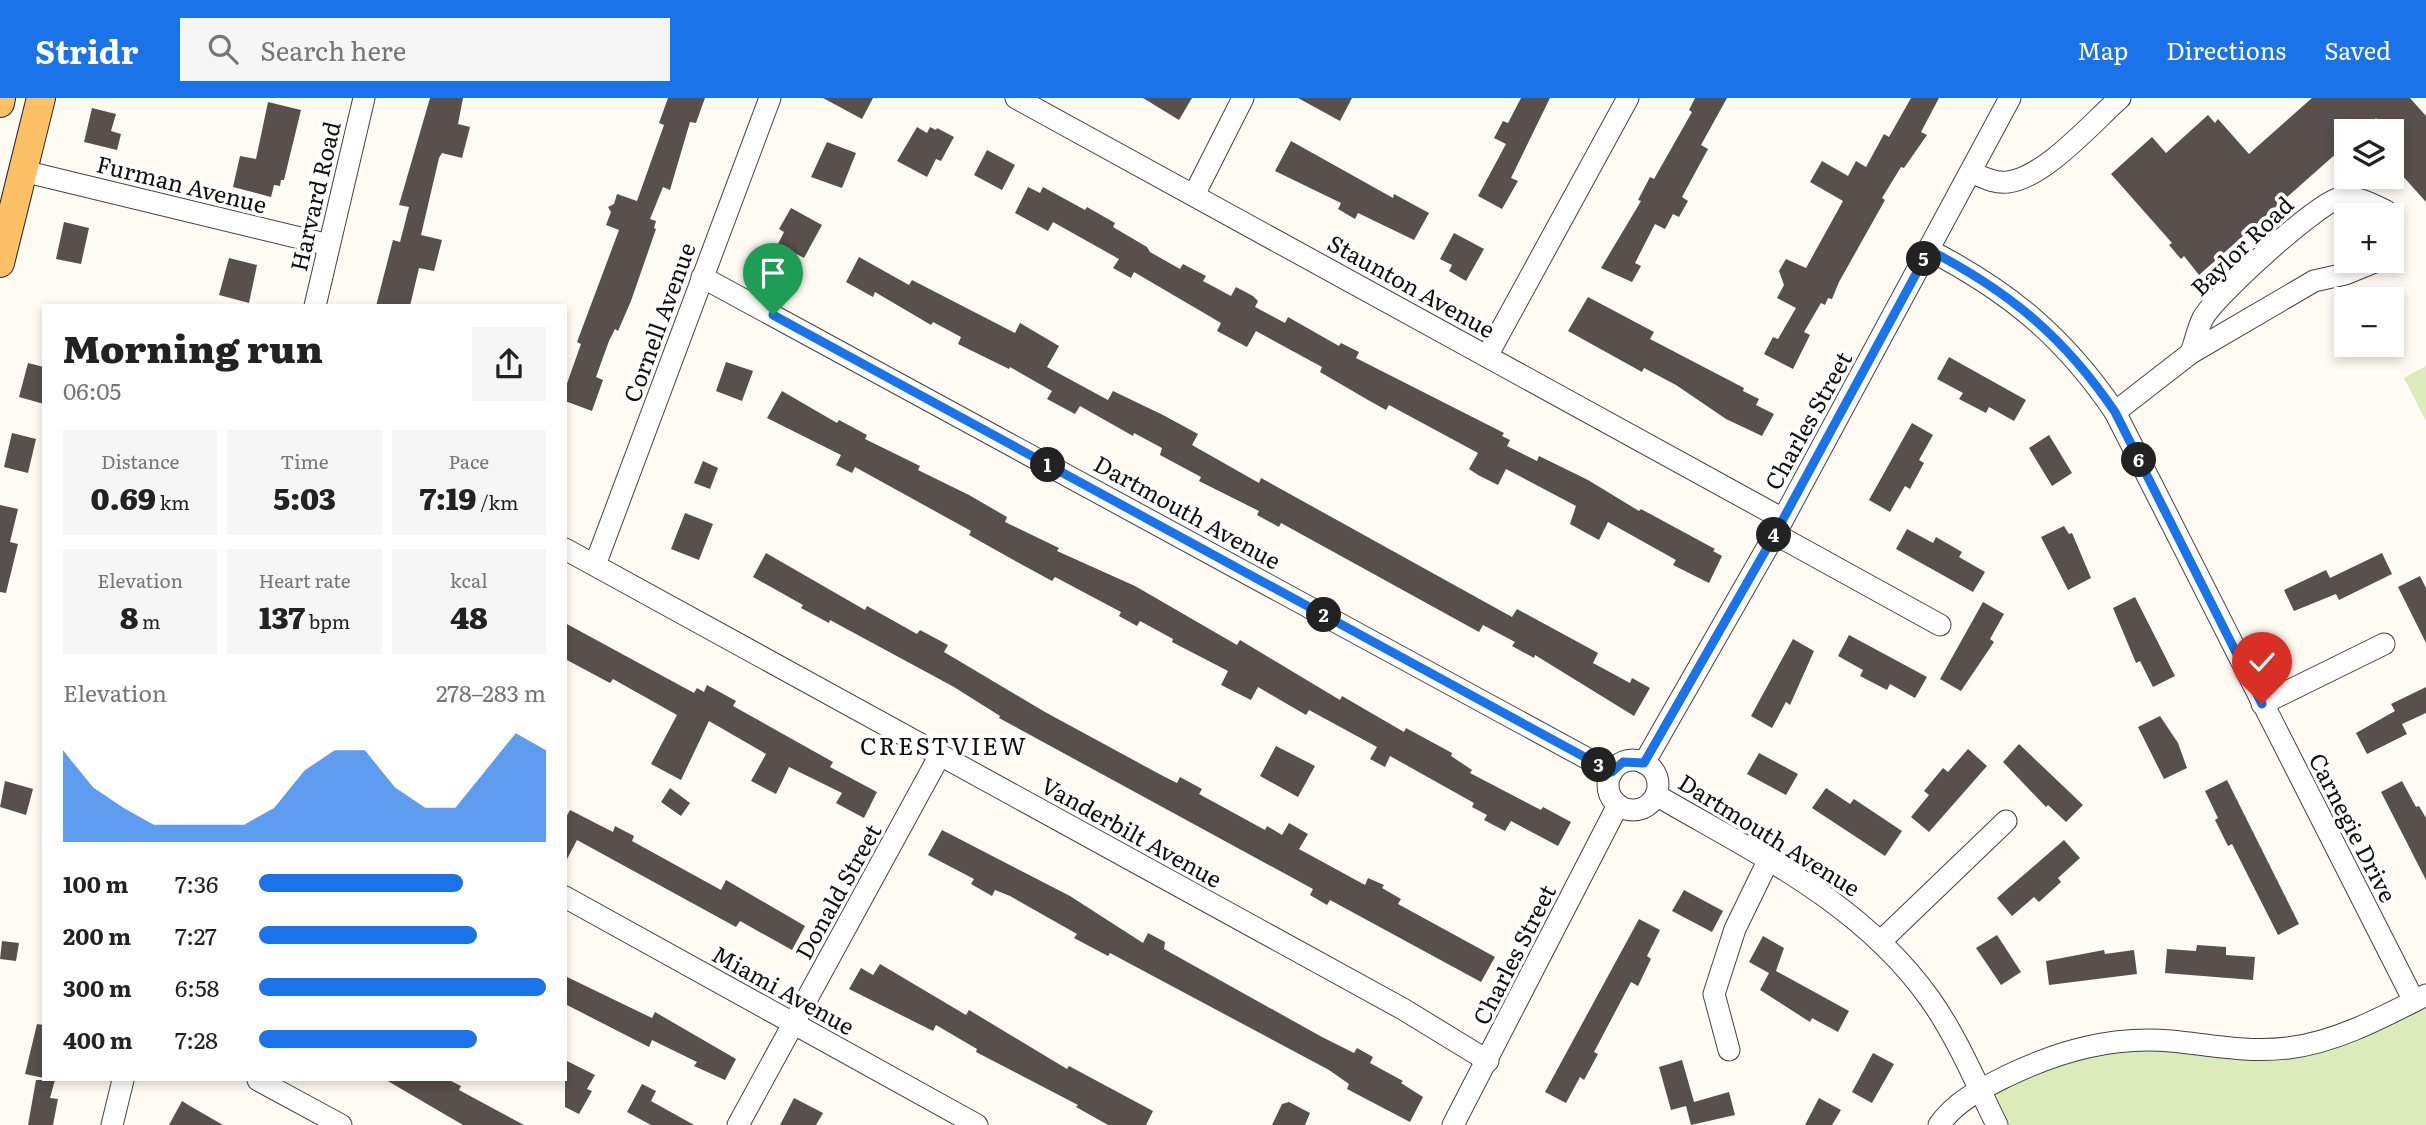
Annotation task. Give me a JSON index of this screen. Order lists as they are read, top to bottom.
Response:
{
  "streets": {
    "street": [
      "Furman Avenue",
      "Harvard Road",
      "Baylor Road",
      "Staunton Avenue",
      "Cornell Avenue",
      "Charles Street",
      "Dartmouth Avenue",
      "Carnegie Drive",
      "Vanderbilt Avenue",
      "Donald Street",
      "Miami Avenue"
    ]
  },
  "crossings": [
    ["Furman Avenue", "Harvard Road"],
    ["Staunton Avenue", "Charles Street"],
    ["Cornell Avenue", "Dartmouth Avenue"],
    ["Cornell Avenue", "Vanderbilt Avenue"],
    ["Charles Street", "Dartmouth Avenue"],
    ["Charles Street", "Carnegie Drive"],
    ["Charles Street", "Vanderbilt Avenue"],
    ["Vanderbilt Avenue", "Donald Street"],
    ["Donald Street", "Miami Avenue"]
  ],
  "districts": ["CRESTVIEW"],
  "page": {
    "header": "Stridr",
    "search": "Search here",
    "nav": ["Map", "Directions", "Saved"],
    "map_buttons": ["+", "−"],
    "pins": [
      "5",
      "6",
      "1",
      "4",
      "2",
      "3"
    ],
    "heading": ["Morning run", "06:05"],
    "stats": [
      ["Distance", "0.69 km"],
      ["Time", "5:03"],
      ["Pace", "7:19 /km"],
      ["Elevation", "8 m"],
      ["Heart rate", "137 bpm"],
      ["kcal", "48"]
    ],
    "chart": ["Elevation", "278–283 m"],
    "list": [
      {
        "name": "100 m",
        "note": "7:36"
      },
      {
        "name": "200 m",
        "note": "7:27"
      },
      {
        "name": "300 m",
        "note": "6:58"
      },
      {
        "name": "400 m",
        "note": "7:28"
      }
    ]
  }
}
